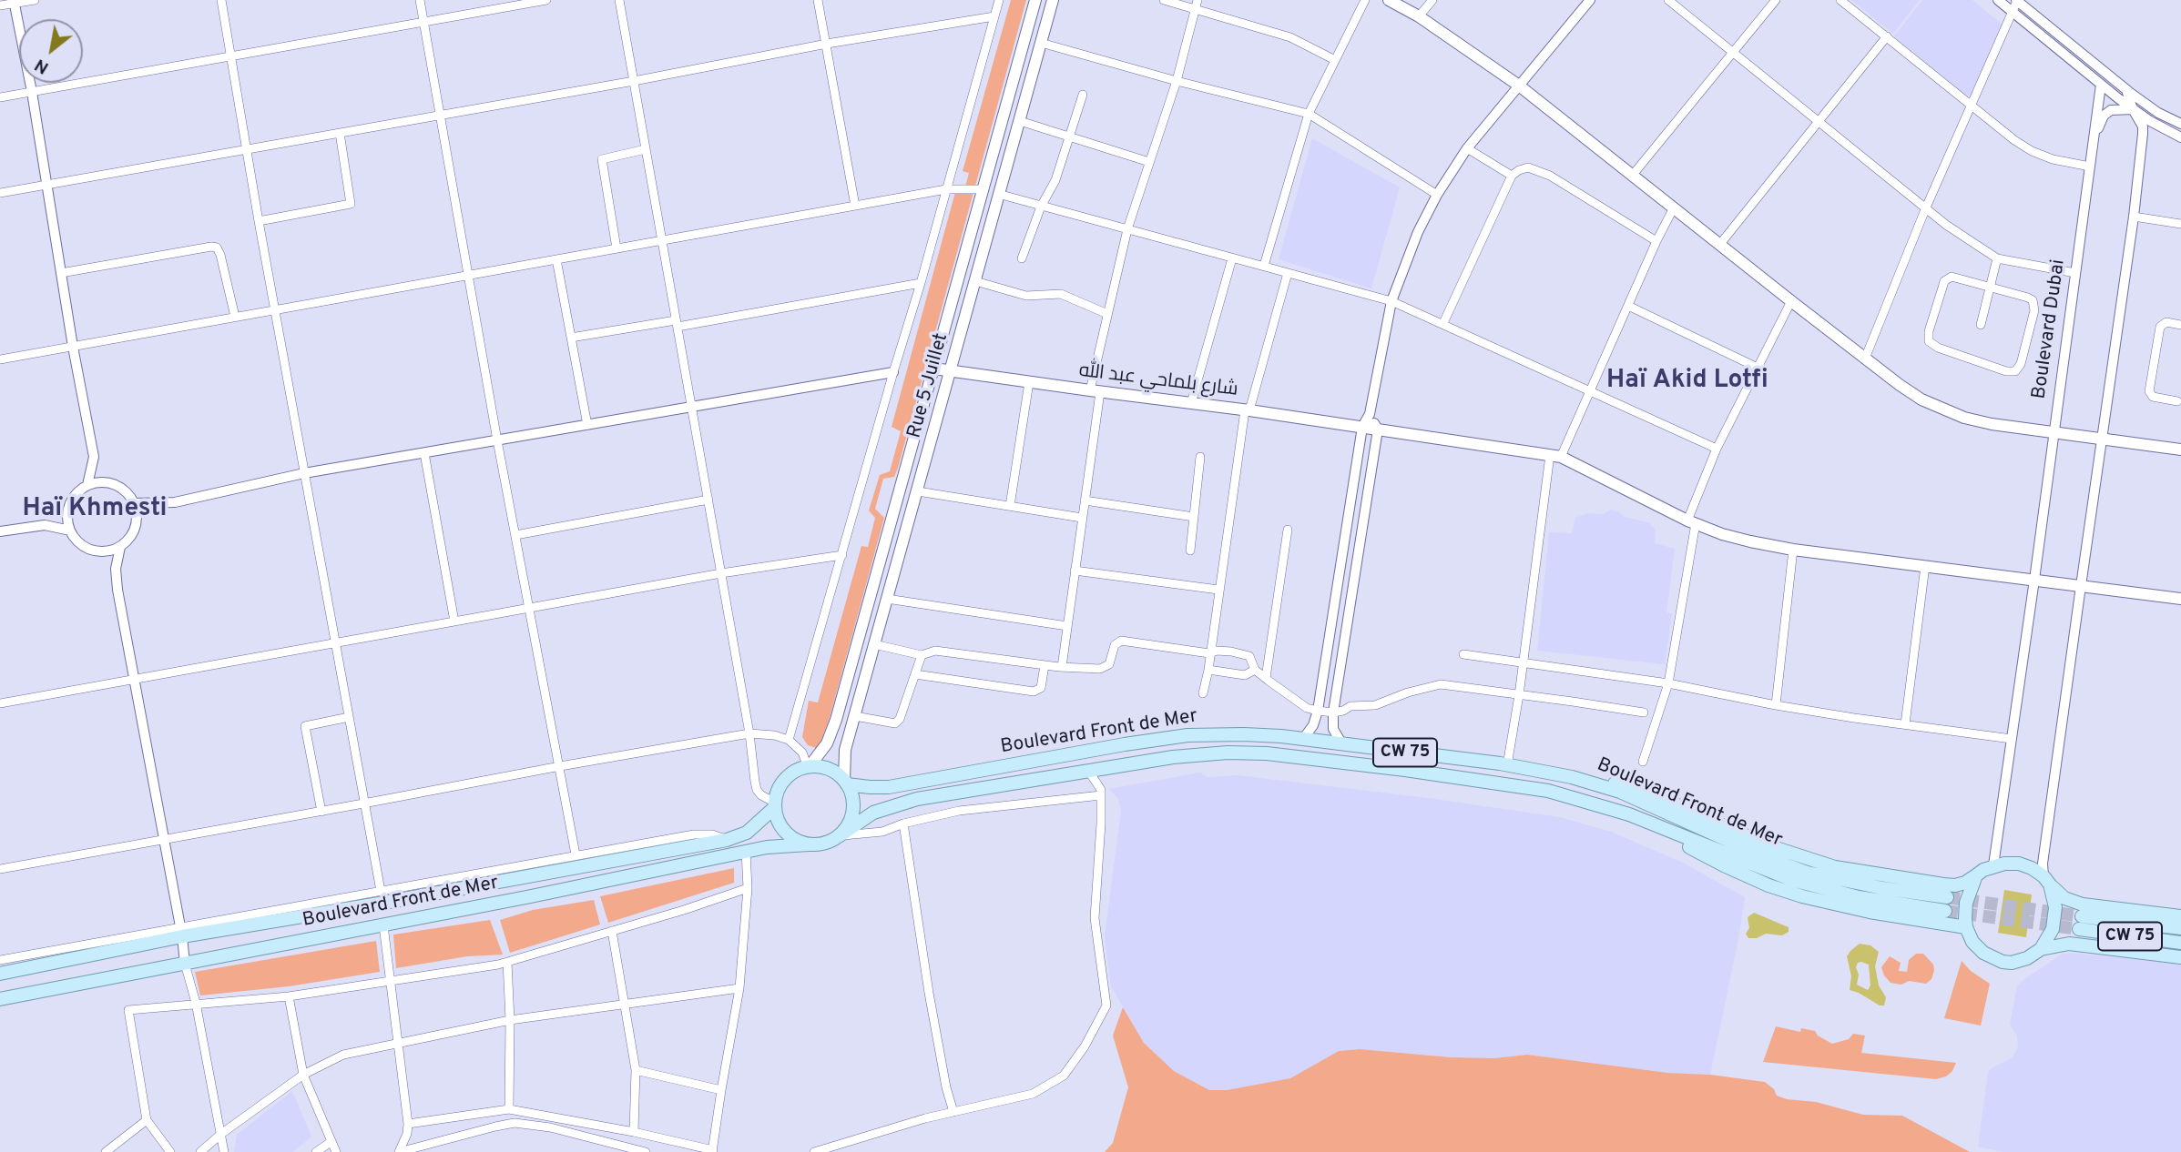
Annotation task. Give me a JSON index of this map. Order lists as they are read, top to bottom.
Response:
{
  "streets": {
    "main road": [
      "شارع بلماحي عبد الله",
      "Rue 5 Juillet",
      "Boulevard Front de Mer",
      "CW 75"
    ],
    "street": ["Boulevard Dubai"]
  },
  "crossings": [
    ["Boulevard Dubai", "شارع بلماحي عبد الله"],
    ["شارع بلماحي عبد الله", "Rue 5 Juillet"],
    ["Rue 5 Juillet", "Boulevard Front de Mer"],
    ["Rue 5 Juillet", "CW 75"],
    ["Boulevard Front de Mer", "CW 75"]
  ],
  "districts": ["Haï Akid Lotfi", "Haï Khmesti"],
  "north": "bottom left"
}
